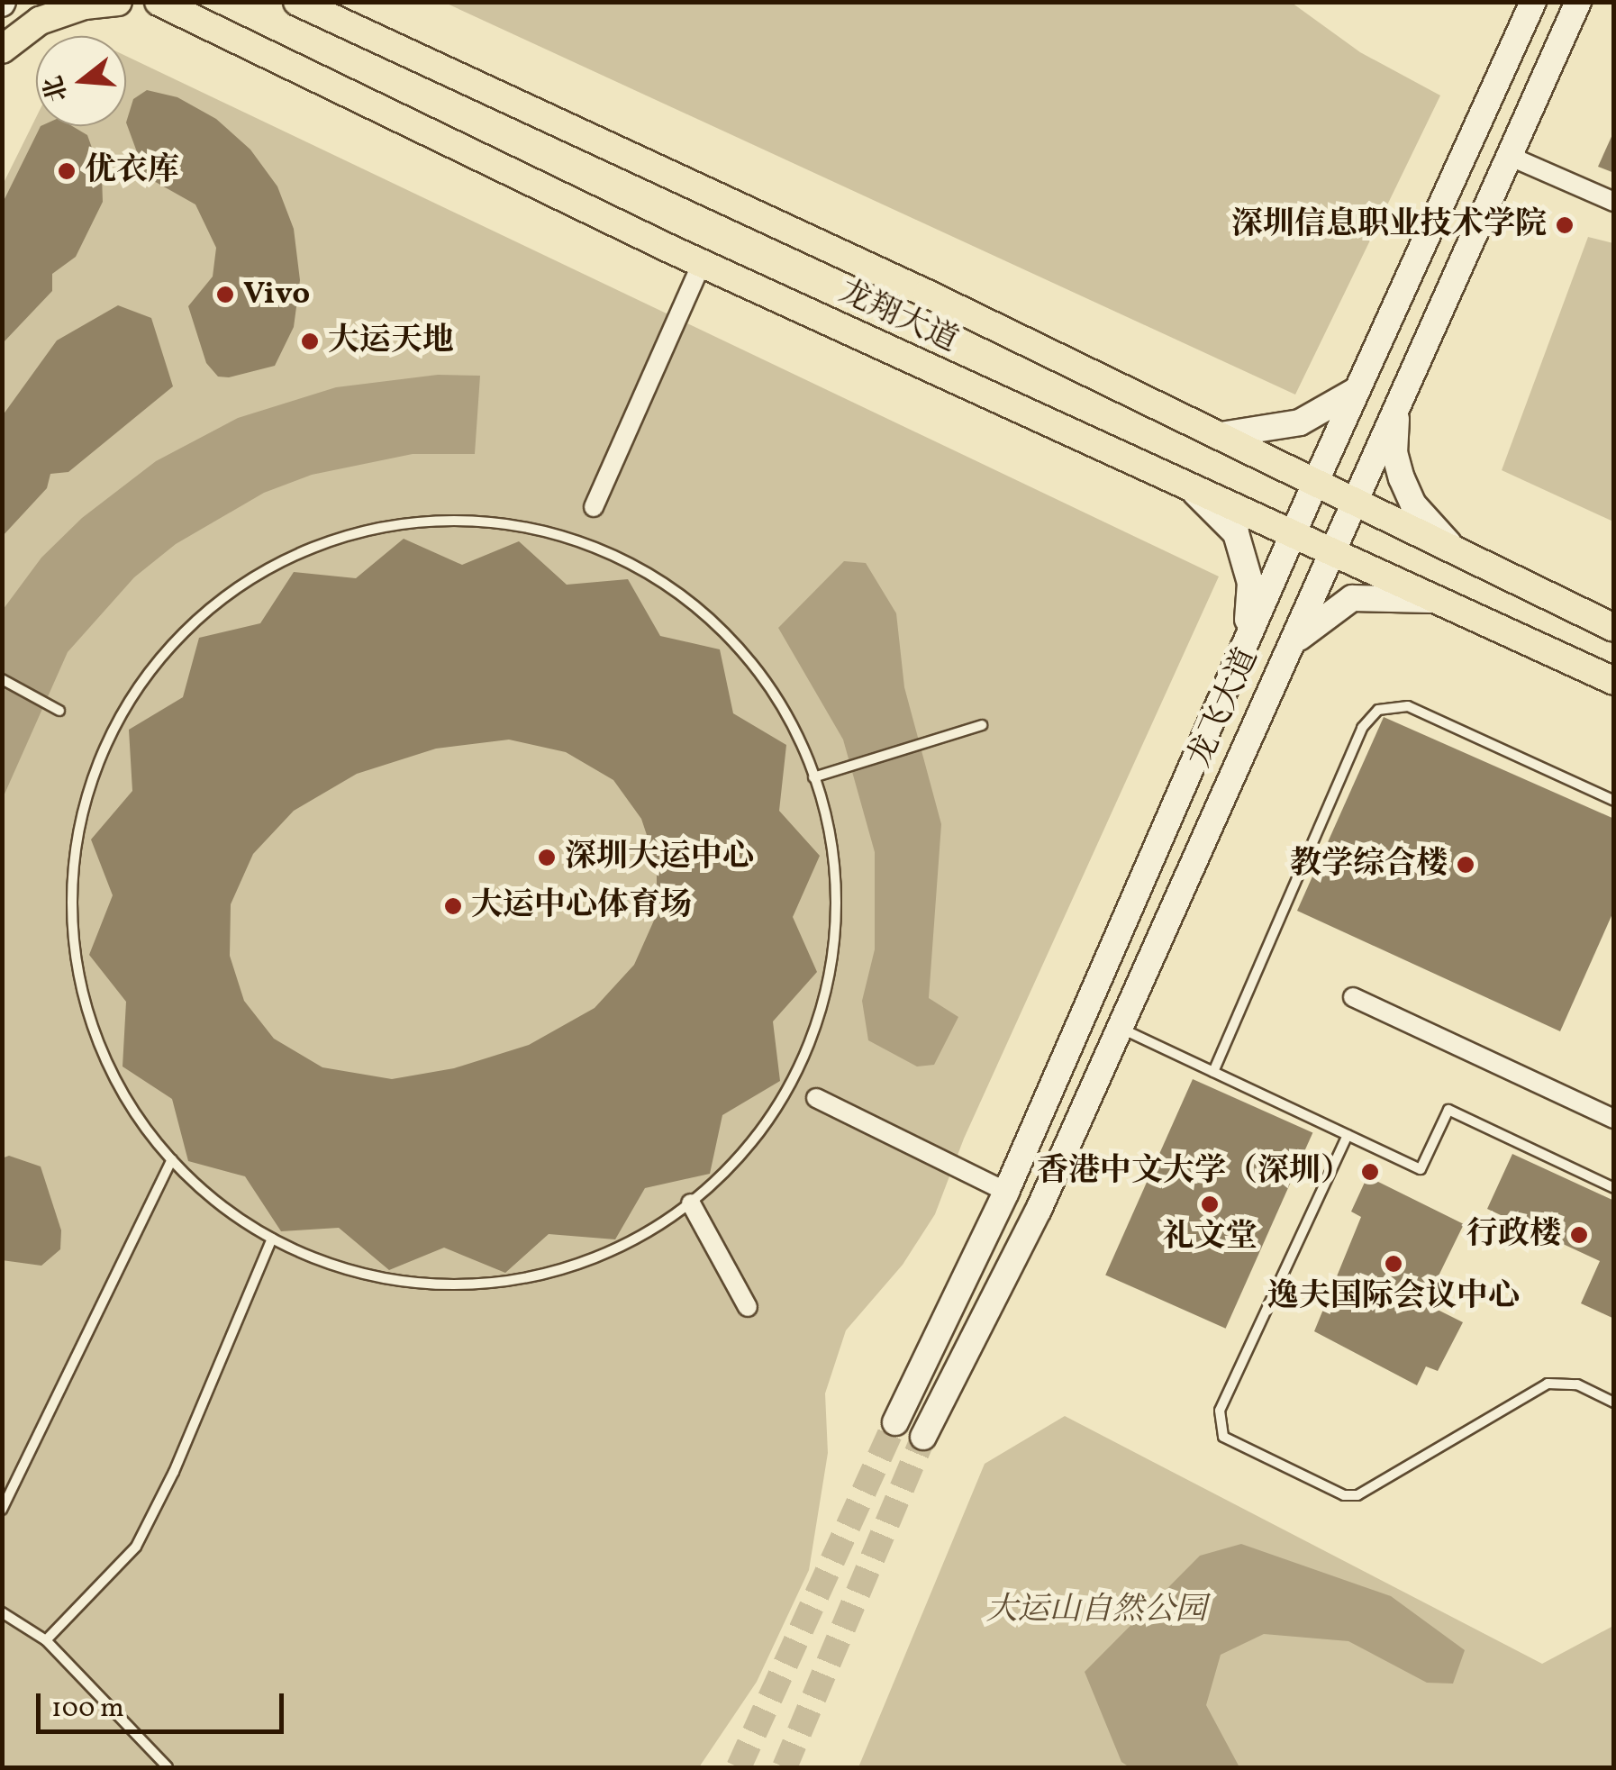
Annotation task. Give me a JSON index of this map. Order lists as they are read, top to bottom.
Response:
{
  "streets": {
    "main road": ["龙翔大道", "龙飞大道"]
  },
  "crossings": [
    ["龙翔大道", "龙飞大道"]
  ],
  "parks": ["大运山自然公园"],
  "places": [
    "优衣库",
    "深圳信息职业技术学院",
    "Vivo",
    "大运天地",
    "深圳大运中心",
    "教学综合楼",
    "大运中心体育场",
    "香港中文大学（深圳）",
    "礼文堂",
    "行政楼",
    "逸夫国际会议中心"
  ],
  "scale_bar": "100 m",
  "north": "left"
}
